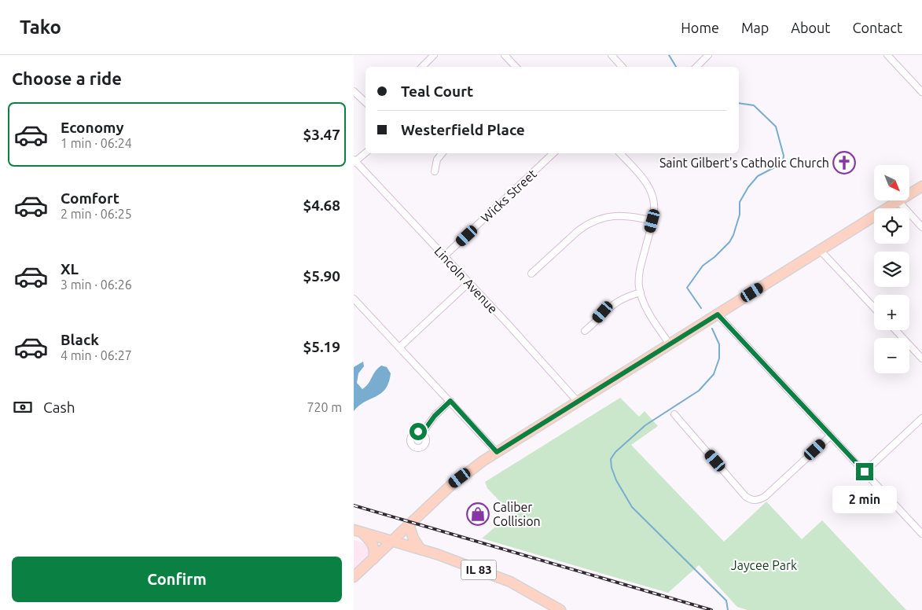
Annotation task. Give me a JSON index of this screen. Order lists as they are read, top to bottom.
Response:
{
  "streets": {
    "main road": ["IL 83"],
    "street": ["Wicks Street", "Lincoln Avenue"]
  },
  "crossings": [
    ["Wicks Street", "Lincoln Avenue"]
  ],
  "parks": ["Jaycee Park"],
  "places": {
    "church": ["Saint Gilbert's Catholic Church"],
    "shop": ["Caliber Collision"]
  },
  "north": "bottom right",
  "page": {
    "header": "Tako",
    "nav": [
      "Home",
      "Map",
      "About",
      "Contact"
    ],
    "heading": "Choose a ride",
    "banner": ["Teal Court", "Westerfield Place"],
    "list": [
      {
        "name": "Economy",
        "note": "1 min · 06:24",
        "value": "$3.47"
      },
      {
        "name": "Comfort",
        "note": "2 min · 06:25",
        "value": "$4.68"
      },
      {
        "name": "XL",
        "note": "3 min · 06:26",
        "value": "$5.90"
      },
      {
        "name": "Black",
        "note": "4 min · 06:27",
        "value": "$5.19"
      }
    ],
    "map_buttons": ["+", "−"],
    "pay": ["Cash", "720 m"],
    "bubble": "2 min",
    "buttons": "Confirm"
  }
}
